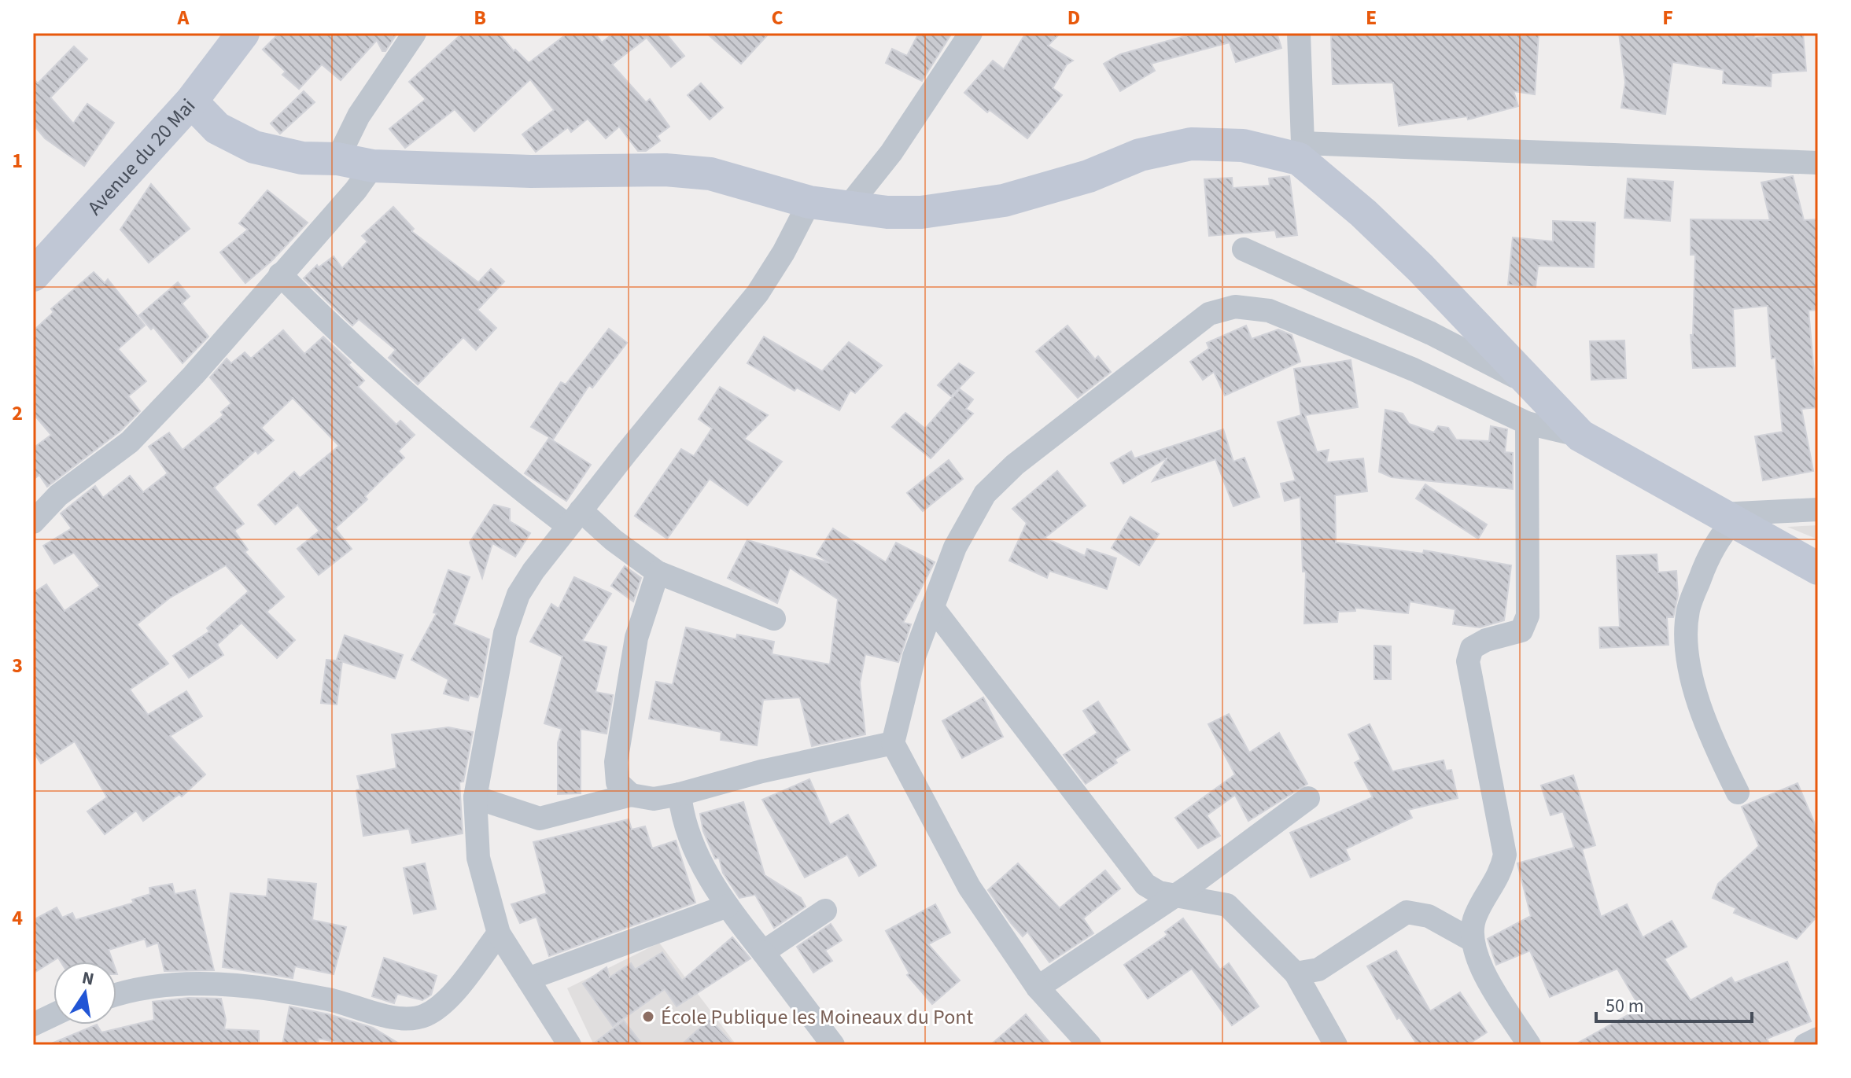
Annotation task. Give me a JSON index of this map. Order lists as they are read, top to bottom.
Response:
{
  "streets": {
    "street": ["Avenue du 20 Mai"]
  },
  "places": ["École Publique les Moineaux du Pont"],
  "scale_bar": "50 m",
  "north": "top",
  "grid": {
    "columns": [
      "A",
      "B",
      "C",
      "D",
      "E",
      "F"
    ],
    "rows": [
      "1",
      "2",
      "3",
      "4"
    ]
  }
}
